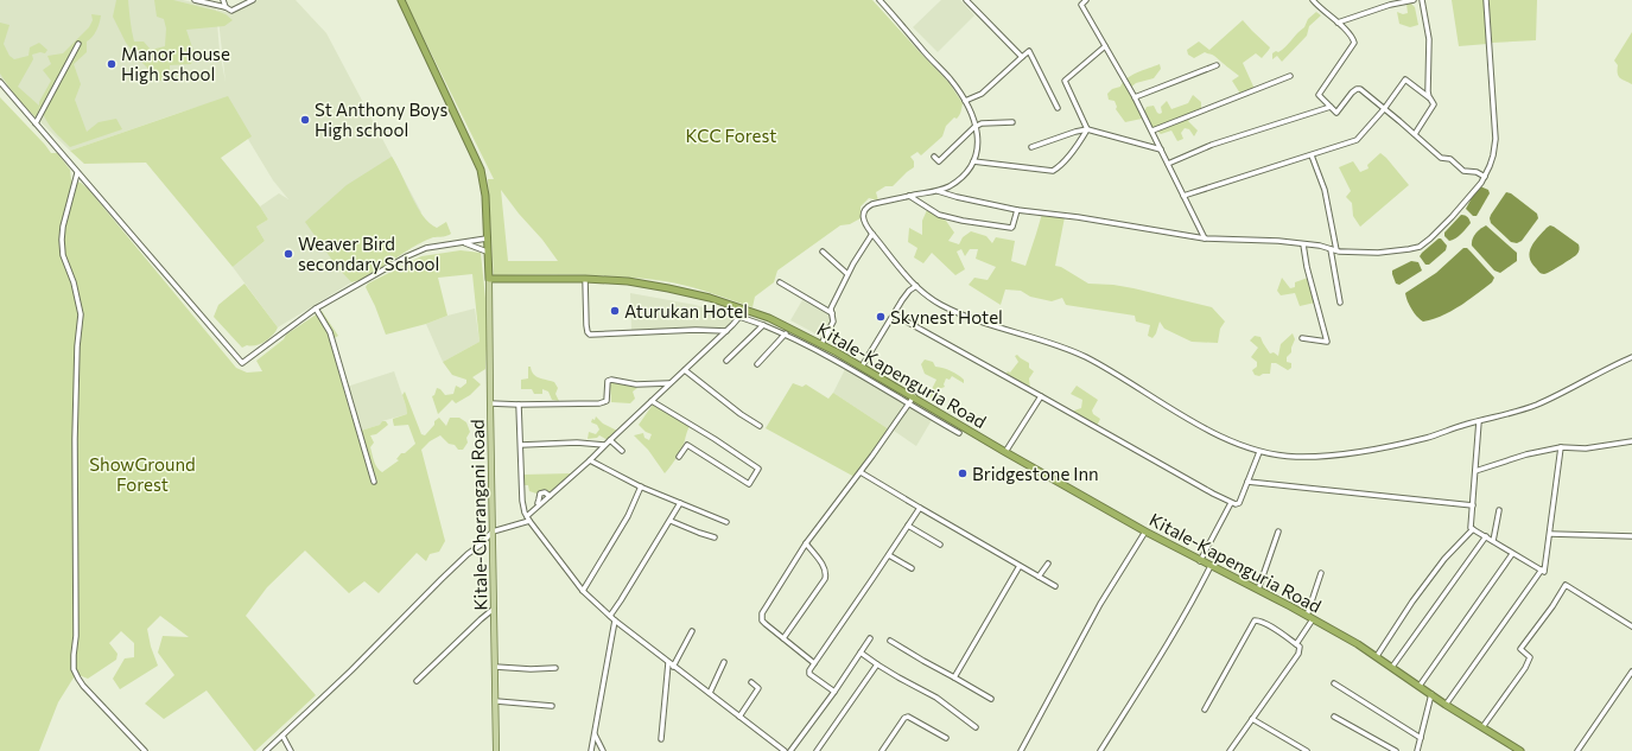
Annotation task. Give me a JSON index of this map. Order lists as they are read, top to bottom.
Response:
{
  "streets": {
    "highway": ["Kitale-Kapenguria Road"],
    "main road": ["Kitale-Cherangani Road"]
  },
  "crossings": [
    ["Kitale-Kapenguria Road", "Kitale-Cherangani Road"]
  ],
  "parks": ["KCC Forest", "ShowGround Forest"],
  "places": [
    "Manor House High school",
    "St Anthony Boys High school",
    "Weaver Bird secondary School",
    "Aturukan Hotel",
    "Skynest Hotel",
    "Bridgestone Inn"
  ]
}
